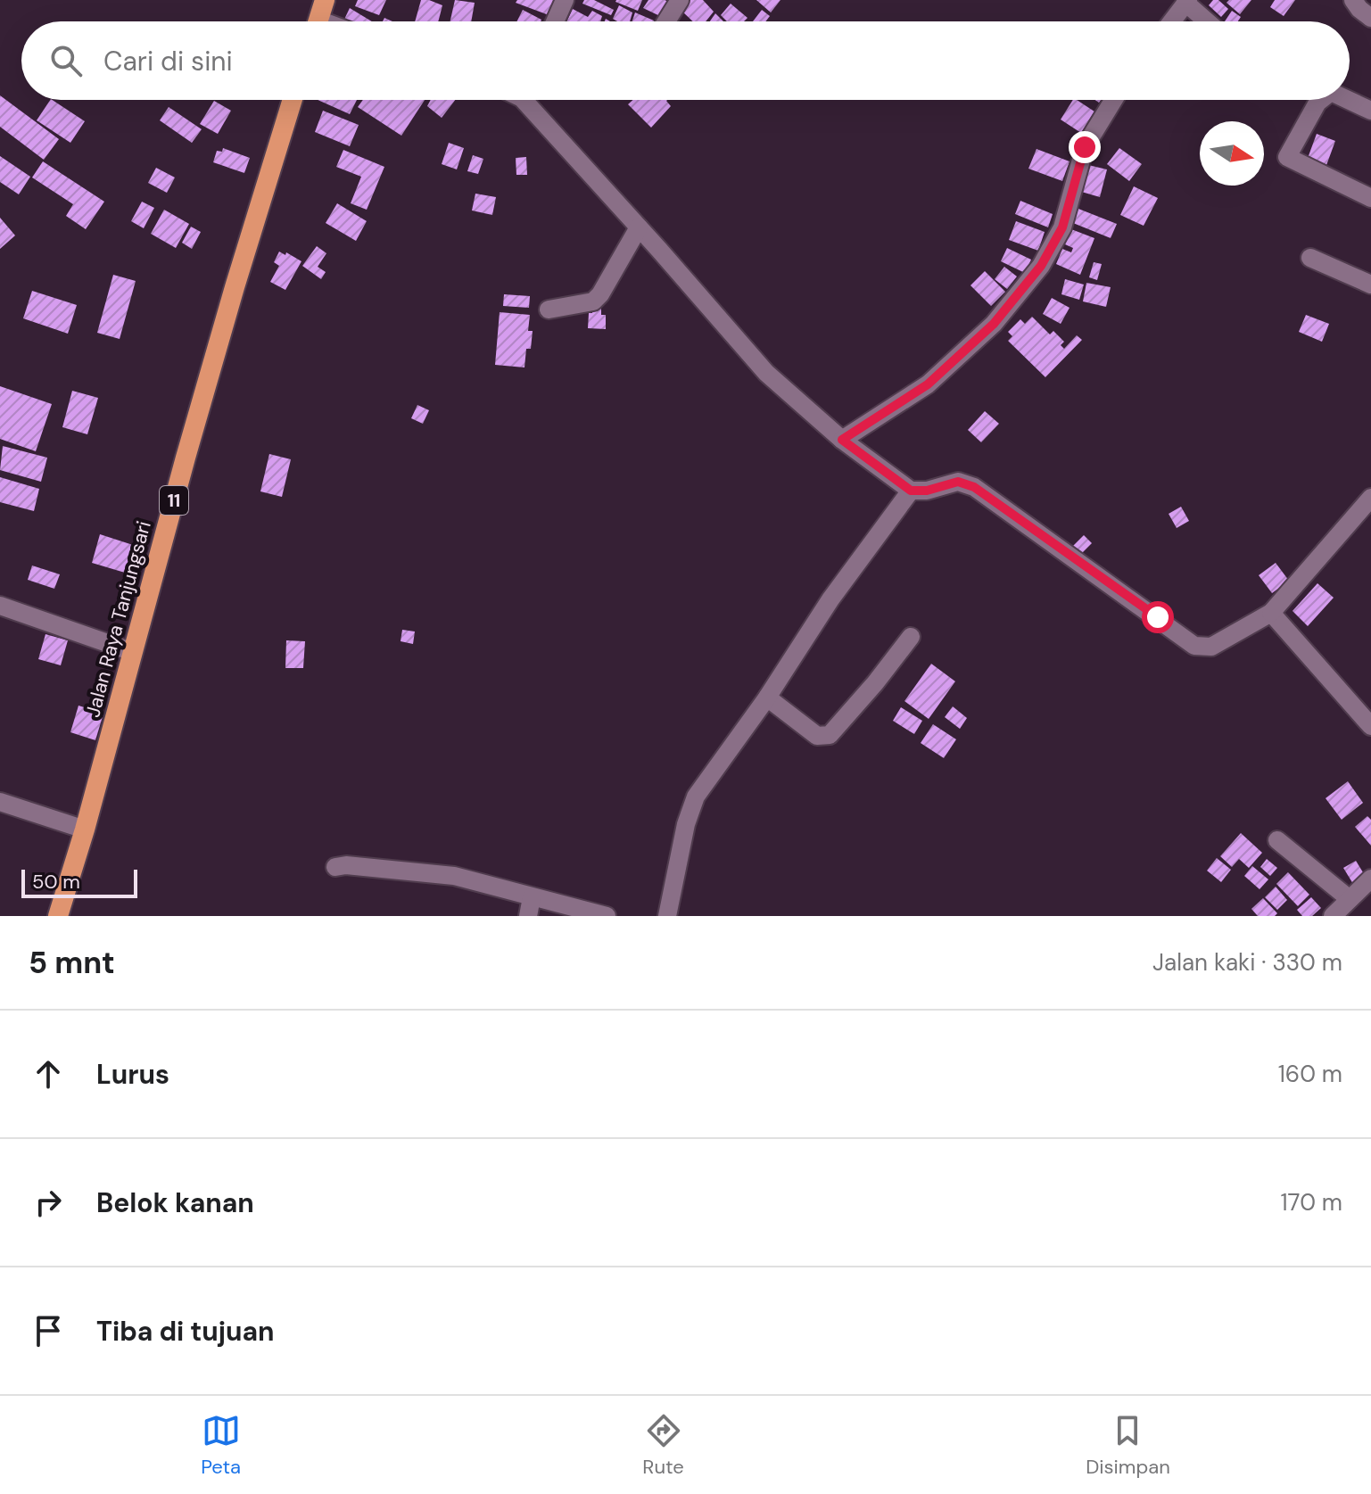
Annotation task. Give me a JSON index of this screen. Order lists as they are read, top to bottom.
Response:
{
  "streets": {
    "highway": ["11", "Jalan Raya Tanjungsari"]
  },
  "scale_bar": "50 m",
  "north": "right",
  "page": {
    "search": "Cari di sini",
    "scale": "50 m",
    "heading": ["5 mnt", "Jalan kaki · 330 m"],
    "list": [
      ["Lurus", "160 m"],
      ["Belok kanan", "170 m"],
      "Tiba di tujuan"
    ],
    "nav": ["Peta", "Rute", "Disimpan"]
  }
}
